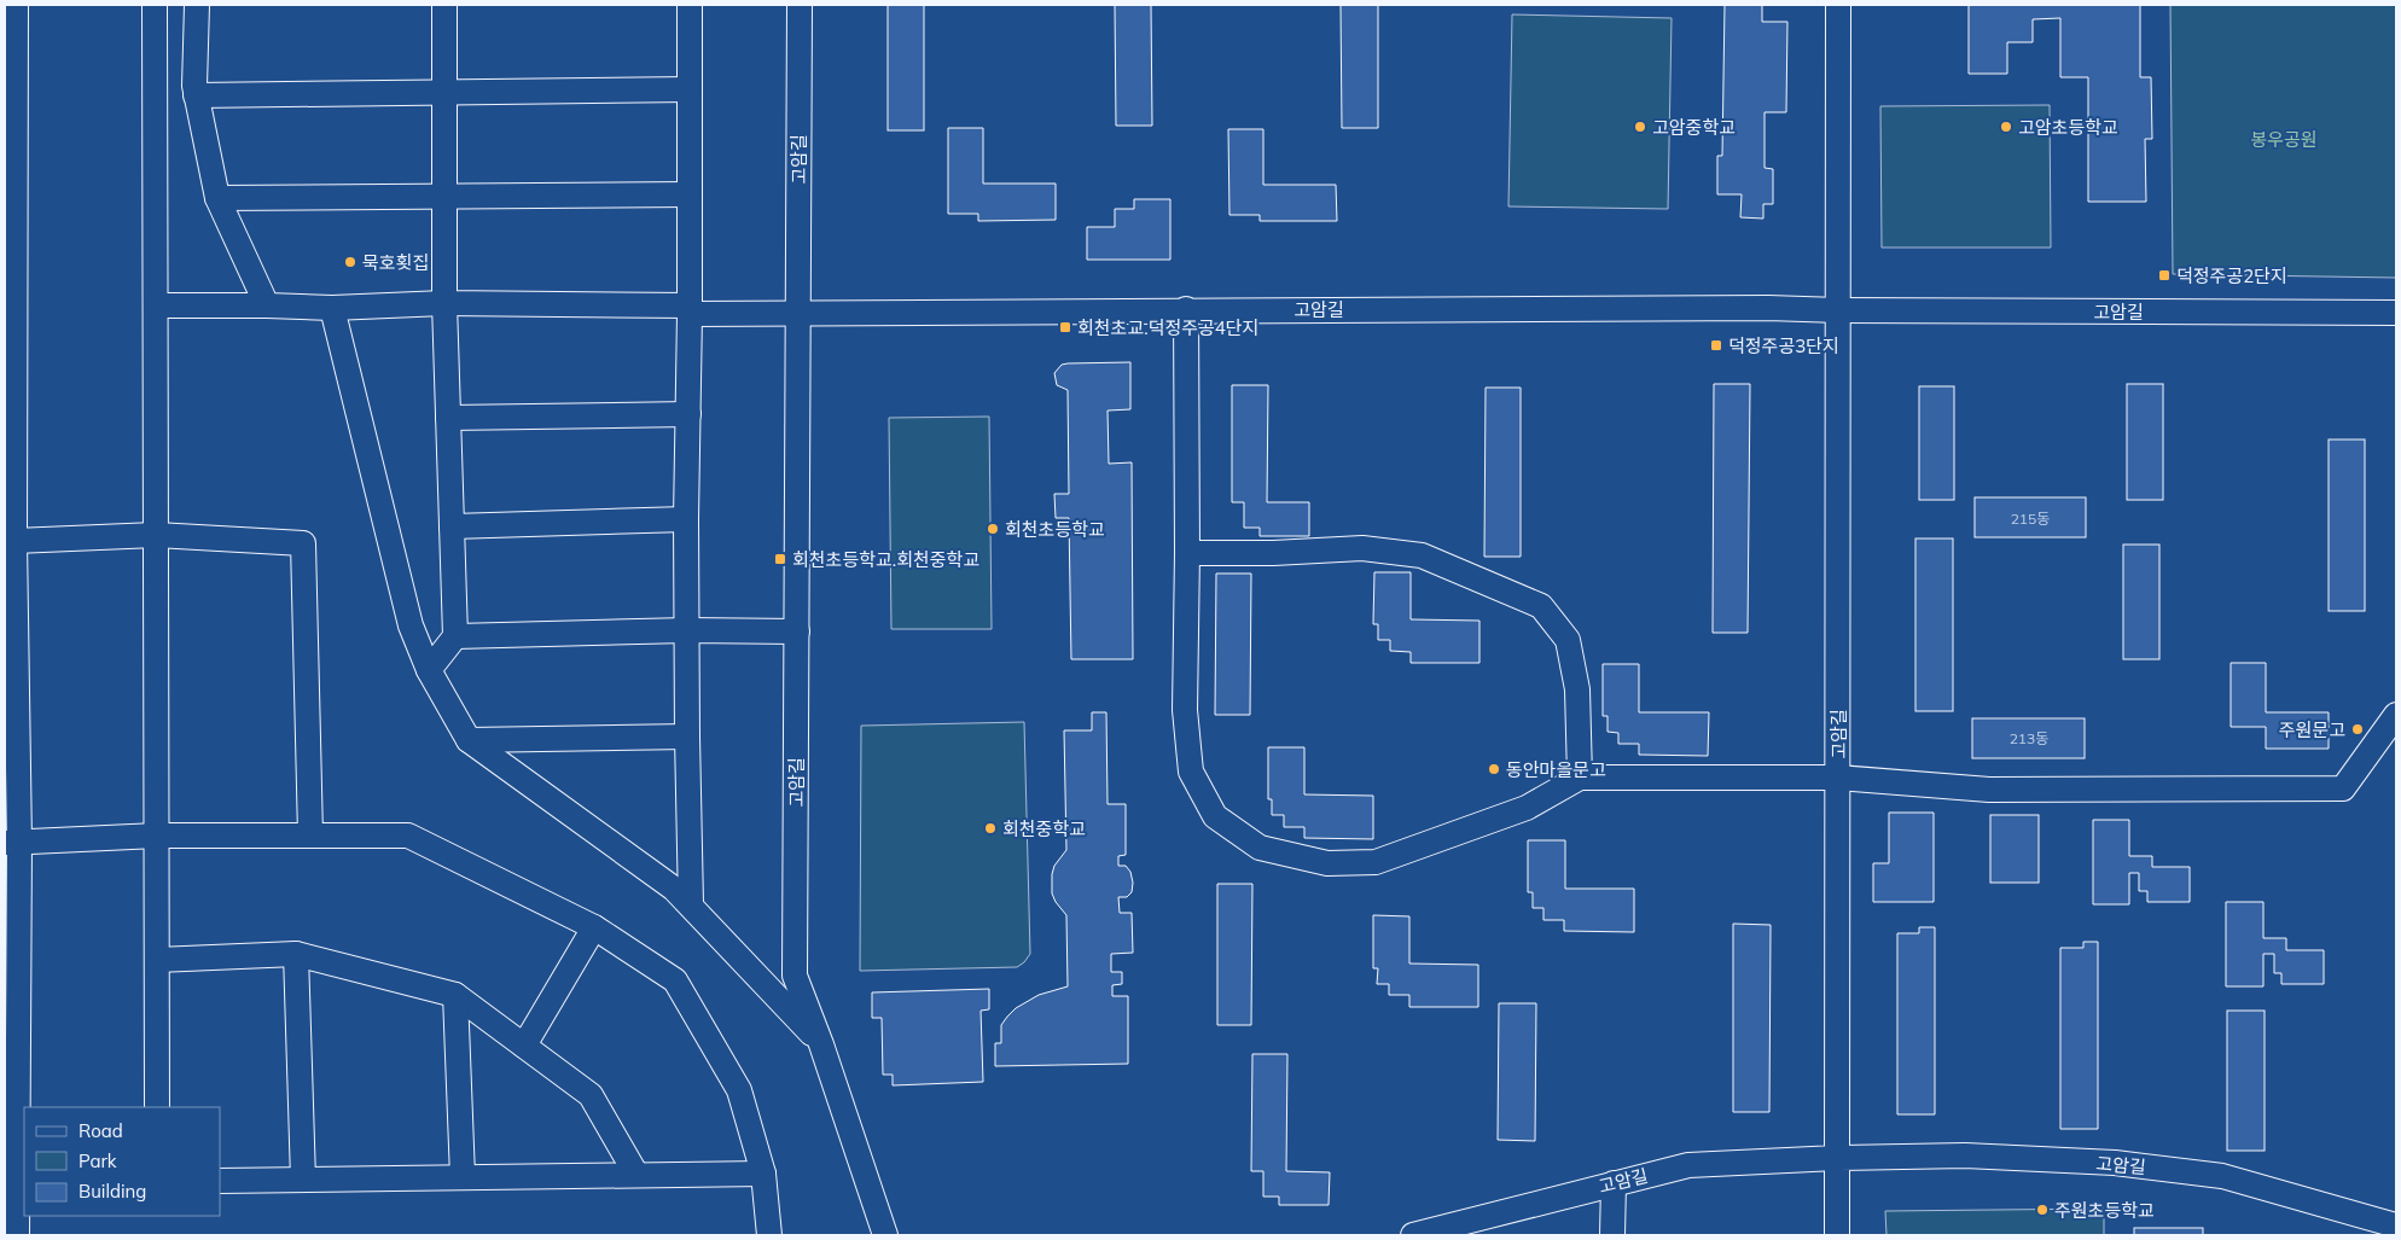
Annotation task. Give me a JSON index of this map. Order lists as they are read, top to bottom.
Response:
{
  "streets": {
    "street": ["고암길"]
  },
  "parks": ["봉우공원"],
  "places": {
    "other": [
      "고암중학교",
      "고암초등학교",
      "묵호횟집",
      "회천초등학교",
      "주원문고",
      "동안마을문고",
      "회천중학교",
      "주원초등학교"
    ],
    "transit": [
      "덕정주공2단지",
      "회천초교.덕정주공4단지",
      "덕정주공3단지",
      "회천초등학교.회천중학교"
    ]
  },
  "house_numbers": ["215동", "213동"],
  "legend": ["Road", "Park", "Building"]
}
